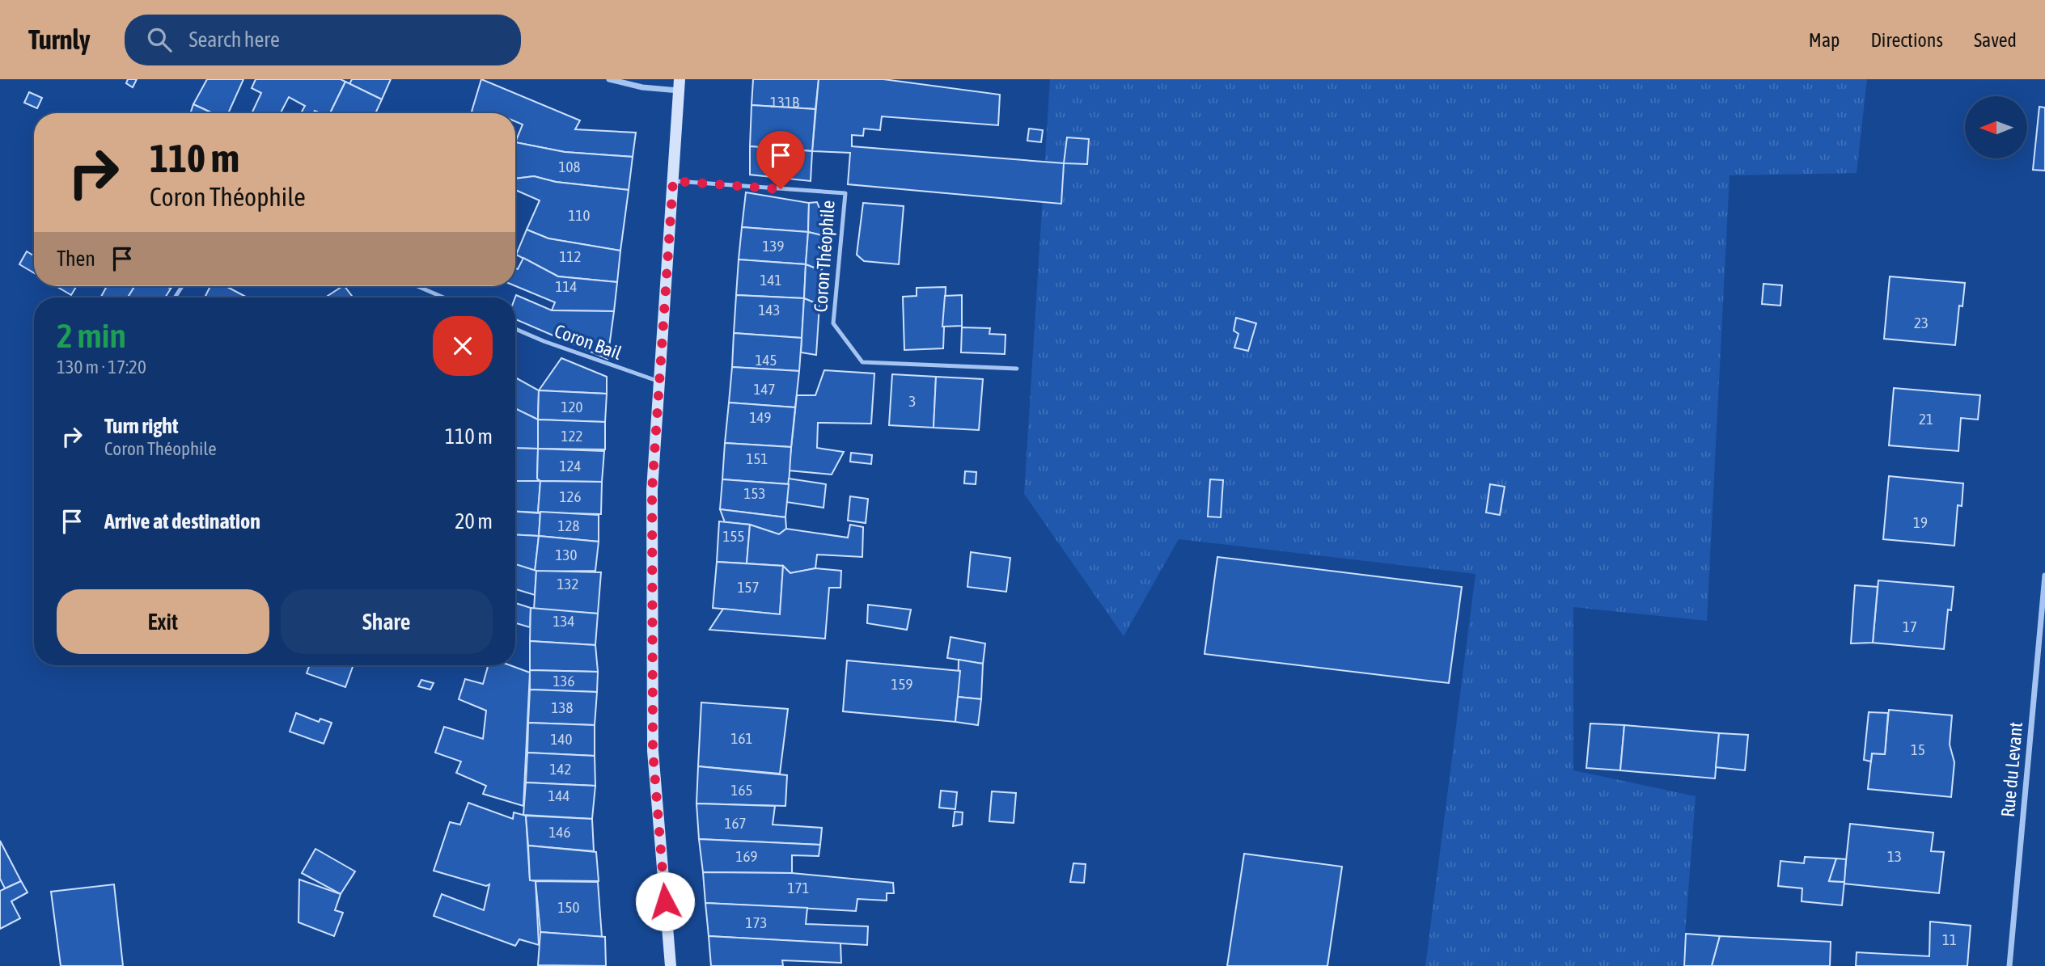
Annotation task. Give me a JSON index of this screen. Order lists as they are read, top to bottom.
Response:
{
  "streets": {
    "street": ["Rue du Levant"],
    "lane": ["Coron Théophile", "Coron Bail"]
  },
  "house_numbers": [
    "131B",
    "108",
    "110",
    "139",
    "112",
    "141",
    "114",
    "143",
    "23",
    "145",
    "147",
    "3",
    "120",
    "149",
    "21",
    "122",
    "151",
    "124",
    "153",
    "126",
    "19",
    "128",
    "155",
    "130",
    "132",
    "157",
    "134",
    "17",
    "136",
    "159",
    "138",
    "161",
    "140",
    "15",
    "142",
    "165",
    "144",
    "167",
    "146",
    "169",
    "13",
    "171",
    "150",
    "173",
    "11"
  ],
  "north": "left",
  "page": {
    "header": "Turnly",
    "search": "Search here",
    "nav": ["Map", "Directions", "Saved"],
    "turn": ["110 m", "Coron Théophile"],
    "then": "Then",
    "heading": ["2 min", "130 m · 17:20"],
    "list": [
      {
        "name": "Turn right",
        "note": "Coron Théophile",
        "value": "110 m"
      },
      {
        "name": "Arrive at destination",
        "value": "20 m"
      }
    ],
    "buttons": ["Exit", "Share"]
  }
}
